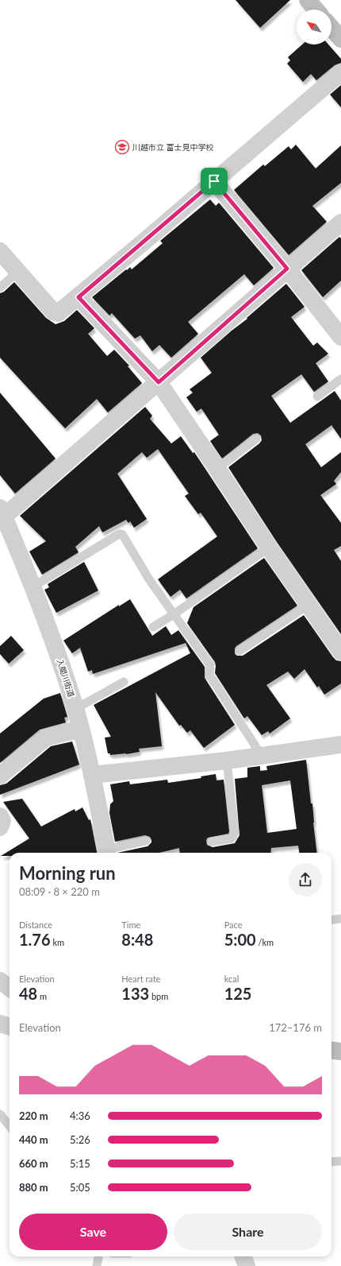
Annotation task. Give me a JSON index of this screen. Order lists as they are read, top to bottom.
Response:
{
  "streets": {
    "street": ["入間川街道"]
  },
  "places": {
    "school or university": ["川越市立 富士見中学校"]
  },
  "north": "top left",
  "page": {
    "heading": ["Morning run", "08:09 · 8 × 220 m"],
    "stats": [
      ["Distance", "1.76 km"],
      ["Time", "8:48"],
      ["Pace", "5:00 /km"],
      ["Elevation", "48 m"],
      ["Heart rate", "133 bpm"],
      ["kcal", "125"]
    ],
    "chart": ["Elevation", "172–176 m"],
    "list": [
      {
        "name": "220 m",
        "note": "4:36"
      },
      {
        "name": "440 m",
        "note": "5:26"
      },
      {
        "name": "660 m",
        "note": "5:15"
      },
      {
        "name": "880 m",
        "note": "5:05"
      }
    ],
    "buttons": ["Save", "Share"]
  }
}
